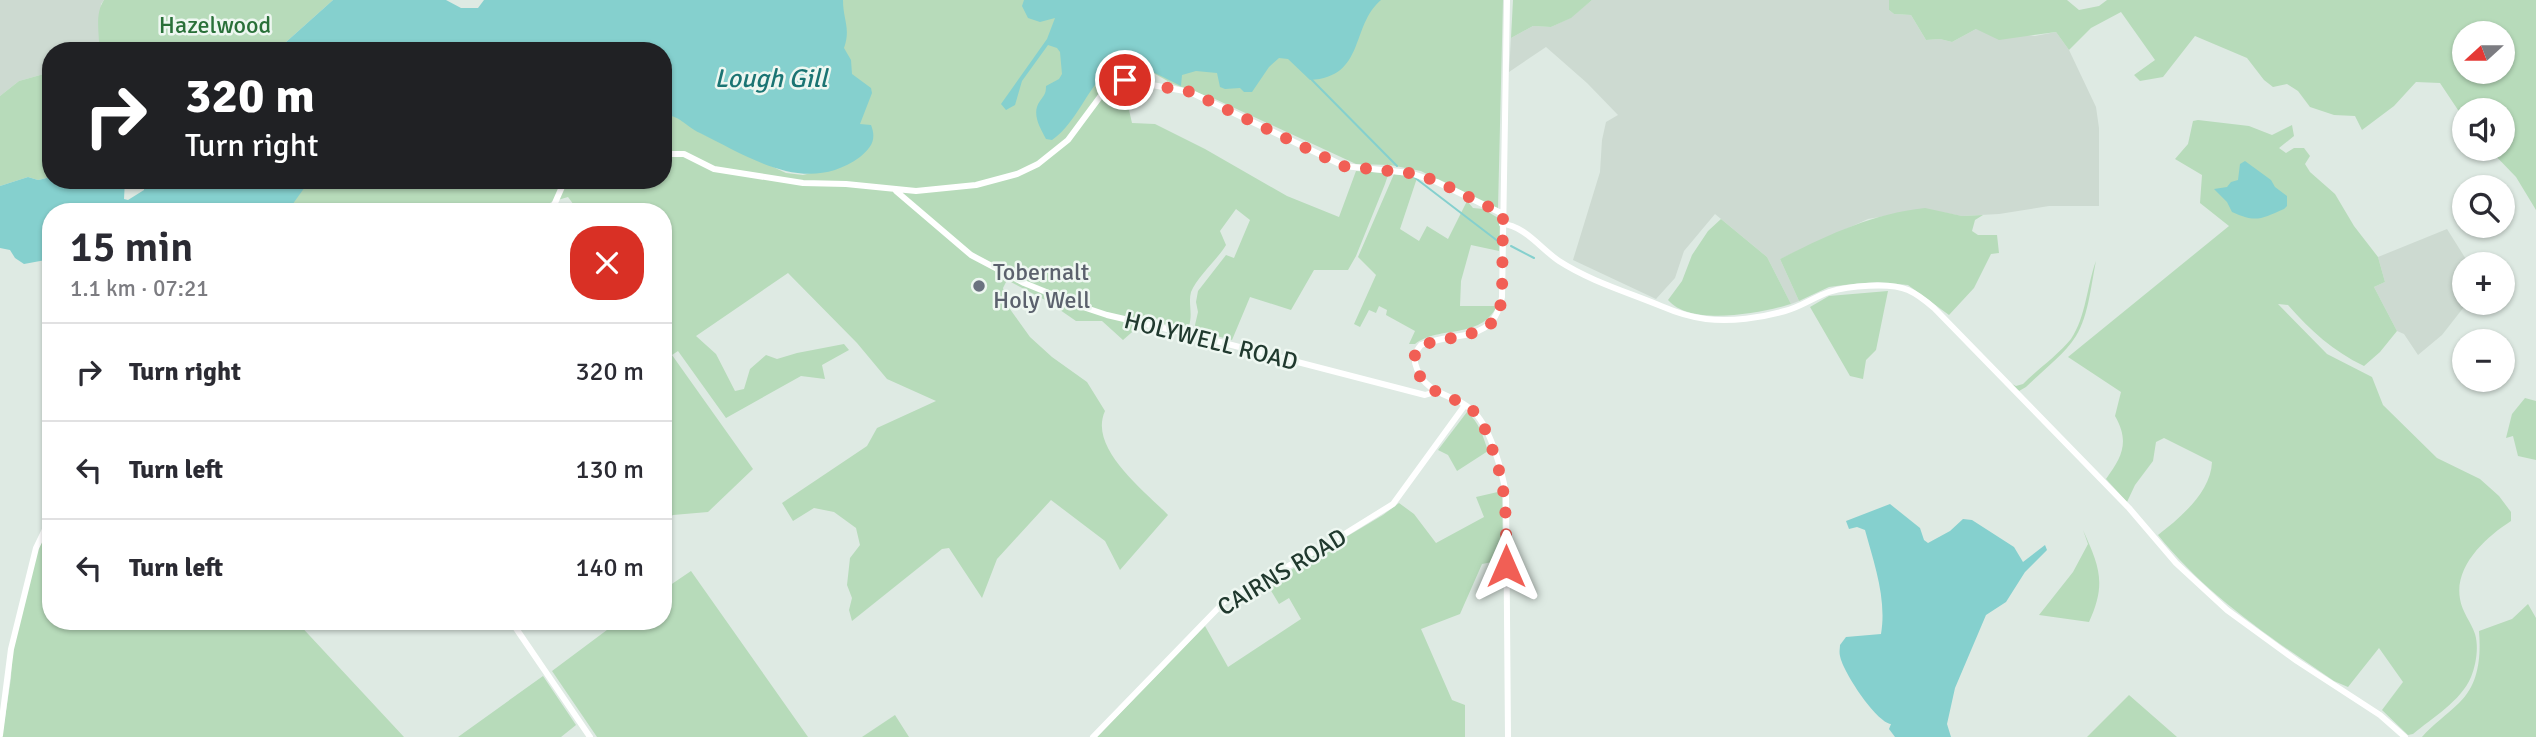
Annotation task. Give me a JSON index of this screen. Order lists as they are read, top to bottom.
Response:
{
  "streets": {
    "street": ["HOLYWELL ROAD", "CAIRNS ROAD"]
  },
  "water": ["Lough Gill"],
  "parks": ["Hazelwood"],
  "places": ["Tobernalt Holy Well"],
  "north": "left",
  "page": {
    "map_buttons": ["+", "−"],
    "turn": ["320 m", "Turn right"],
    "heading": ["15 min", "1.1 km · 07:21"],
    "list": [
      {
        "name": "Turn right",
        "value": "320 m"
      },
      {
        "name": "Turn left",
        "value": "130 m"
      },
      {
        "name": "Turn left",
        "value": "140 m"
      }
    ]
  }
}
